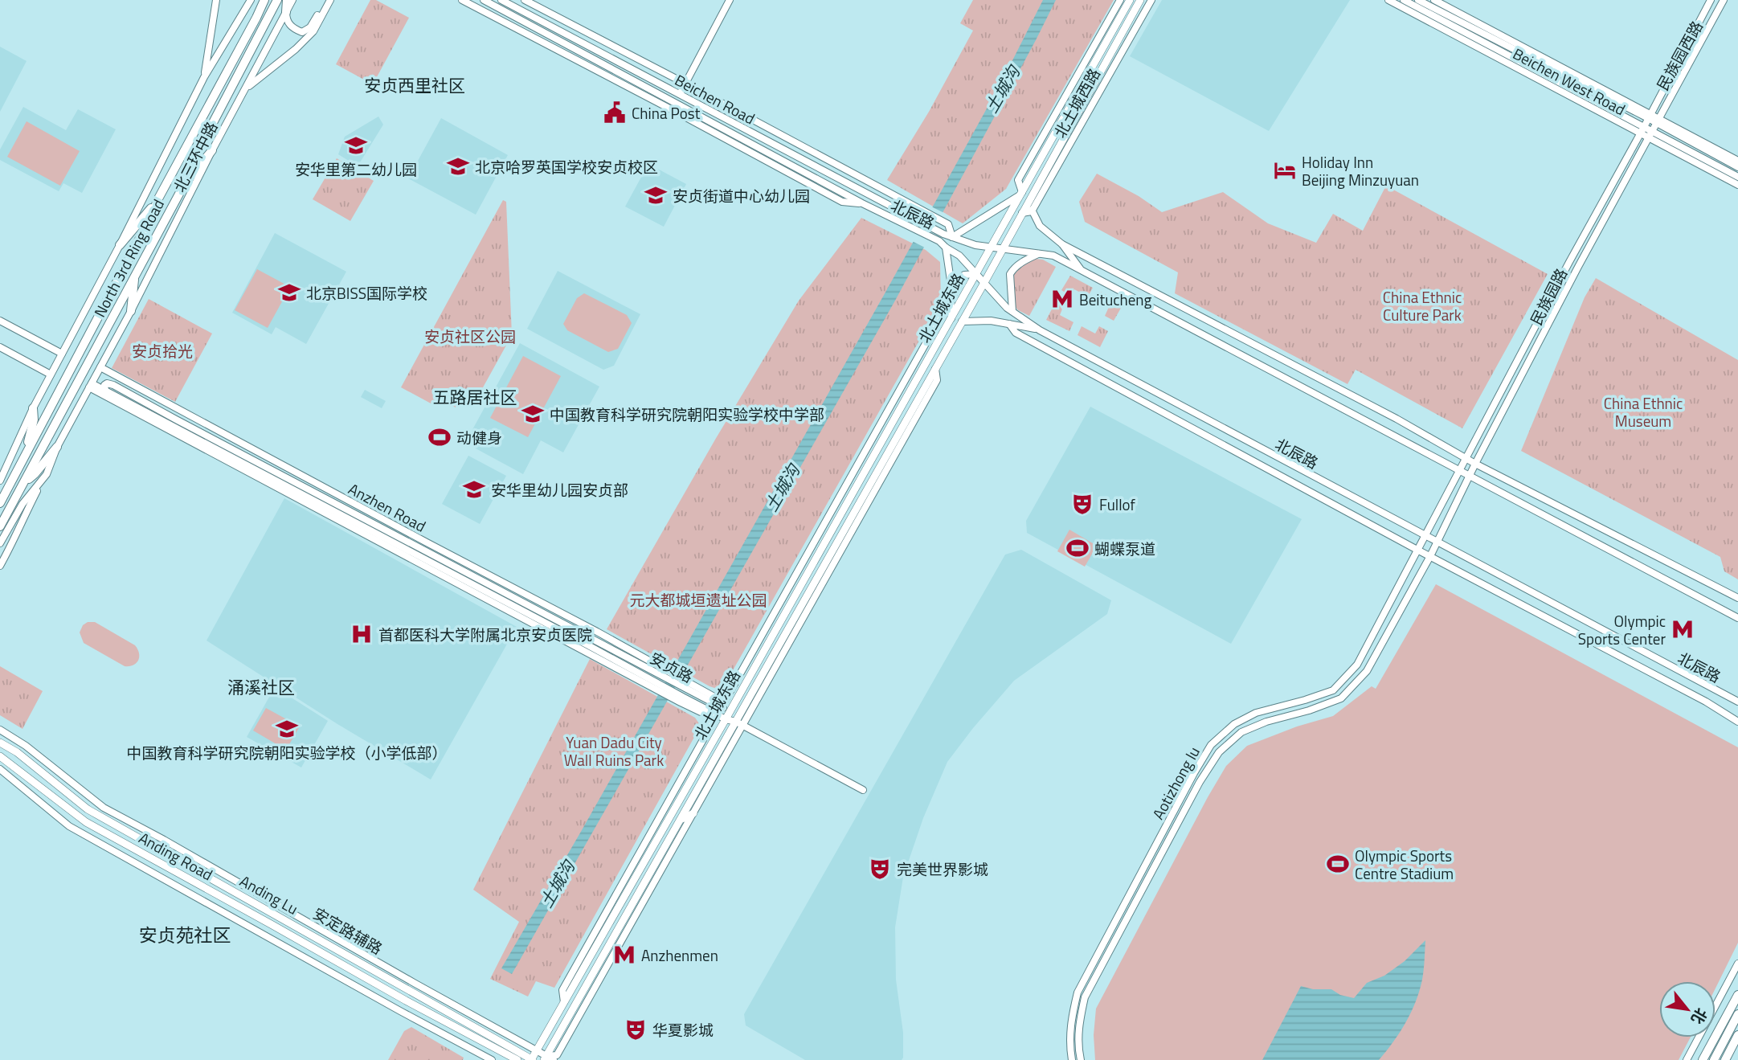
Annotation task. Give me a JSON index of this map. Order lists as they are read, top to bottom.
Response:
{
  "streets": {
    "highway": ["North 3rd Ring Road"],
    "main road": [
      "北土城西路",
      "北土城东路",
      "Anding Road",
      "Anding Lu"
    ],
    "street": [
      "民族园西路",
      "Beichen West Road",
      "Beichen Road",
      "北三环中路",
      "北辰路",
      "民族园路",
      "Anzhen Road",
      "安贞路",
      "Aotizhong lu",
      "安定路辅路"
    ]
  },
  "crossings": [
    ["民族园西路", "Beichen West Road"],
    ["民族园西路", "民族园路"],
    ["Beichen West Road", "民族园路"],
    ["Beichen Road", "北辰路"],
    ["北土城西路", "北辰路"],
    ["北土城西路", "北土城东路"],
    ["北三环中路", "North 3rd Ring Road"],
    ["北三环中路", "Anzhen Road"],
    ["北辰路", "民族园路"],
    ["北辰路", "北土城东路"],
    ["北辰路", "Aotizhong lu"],
    ["民族园路", "Aotizhong lu"],
    ["北土城东路", "安贞路"],
    ["北土城东路", "Anding Lu"],
    ["北土城东路", "安定路辅路"],
    ["Anzhen Road", "安贞路"]
  ],
  "districts": [
    "安贞西里社区",
    "五路居社区",
    "涌溪社区",
    "安贞苑社区"
  ],
  "water": ["土城沟"],
  "parks": [
    "China Ethnic Culture Park",
    "安贞社区公园",
    "安贞拾光",
    "China Ethnic Museum",
    "元大都城垣遗址公园",
    "Yuan Dadu City Wall Ruins Park"
  ],
  "places": {
    "public building": ["China Post"],
    "school or university": [
      "安华里第二幼儿园",
      "北京哈罗英国学校安贞校区",
      "安贞街道中心幼儿园",
      "北京BISS国际学校",
      "中国教育科学研究院朝阳实验学校中学部",
      "安华里幼儿园安贞部",
      "中国教育科学研究院朝阳实验学校（小学低部）"
    ],
    "hotel": ["Holiday Inn Beijing Minzuyuan"],
    "metro station": ["Beitucheng", "Olympic Sports Center", "Anzhenmen"],
    "sports": ["动健身", "蝴蝶泵道", "Olympic Sports Centre Stadium"],
    "theatre": ["Fullof", "完美世界影城", "华夏影城"],
    "hospital": ["首都医科大学附属北京安贞医院"]
  },
  "north": "bottom right"
}
